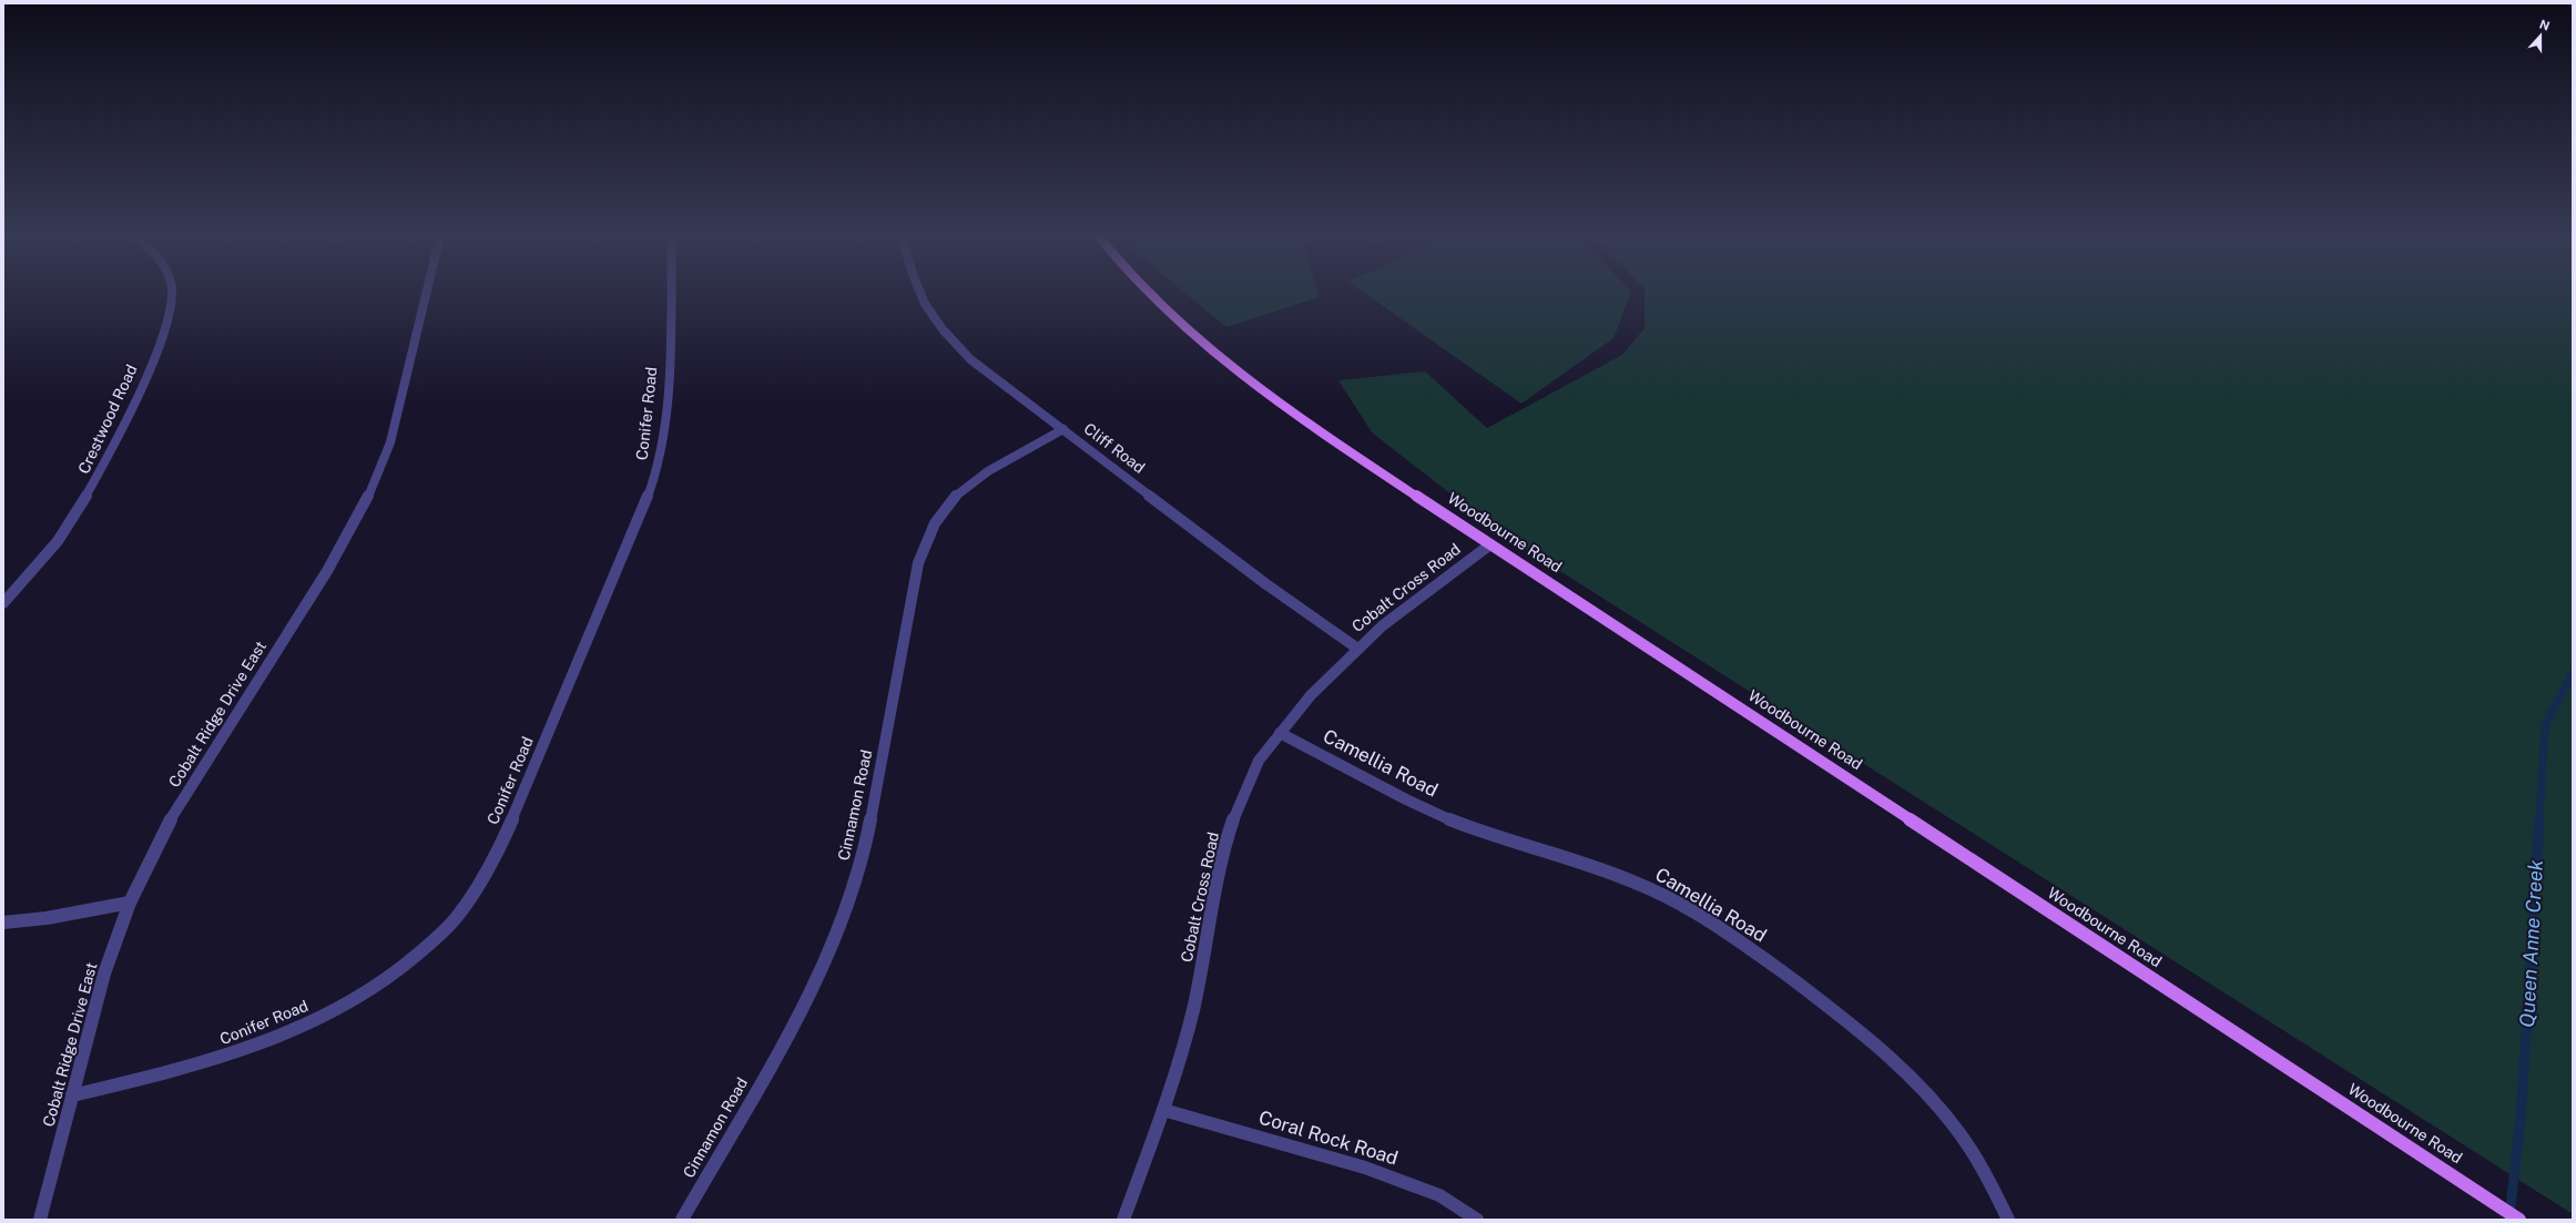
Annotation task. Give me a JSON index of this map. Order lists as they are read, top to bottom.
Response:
{
  "streets": {
    "main road": ["Woodbourne Road"],
    "street": [
      "Conifer Road",
      "Crestwood Road",
      "Cliff Road",
      "Cobalt Cross Road",
      "Cobalt Ridge Drive East",
      "Camellia Road",
      "Cinnamon Road",
      "Coral Rock Road"
    ]
  },
  "crossings": [
    ["Conifer Road", "Cobalt Ridge Drive East"],
    ["Cliff Road", "Cobalt Cross Road"],
    ["Cliff Road", "Cinnamon Road"],
    ["Woodbourne Road", "Cobalt Cross Road"],
    ["Cobalt Cross Road", "Camellia Road"],
    ["Cobalt Cross Road", "Coral Rock Road"]
  ],
  "water": ["Queen Anne Creek"],
  "north": "top"
}
